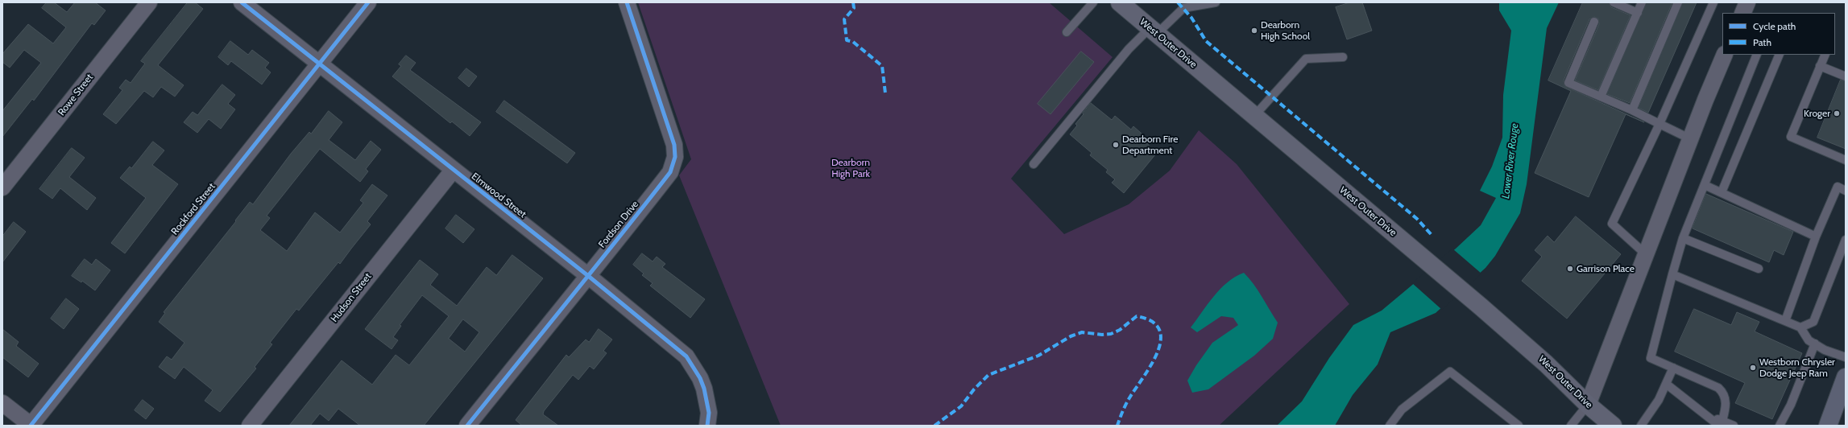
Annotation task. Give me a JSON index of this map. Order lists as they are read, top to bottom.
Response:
{
  "streets": {
    "main road": ["West Outer Drive"],
    "street": [
      "Rowe Street",
      "Elmwood Street",
      "Rockford Street",
      "Fordson Drive",
      "Hudson Street"
    ]
  },
  "crossings": [
    ["Elmwood Street", "Rockford Street"],
    ["Elmwood Street", "Fordson Drive"],
    ["Elmwood Street", "Hudson Street"]
  ],
  "water": ["Lower River Rouge"],
  "parks": ["Dearborn High Park"],
  "places": [
    "Dearborn High School",
    "Kroger",
    "Dearborn Fire Department",
    "Garrison Place",
    "Westborn Chrysler Dodge Jeep Ram"
  ],
  "legend": ["Cycle path", "Path"]
}
